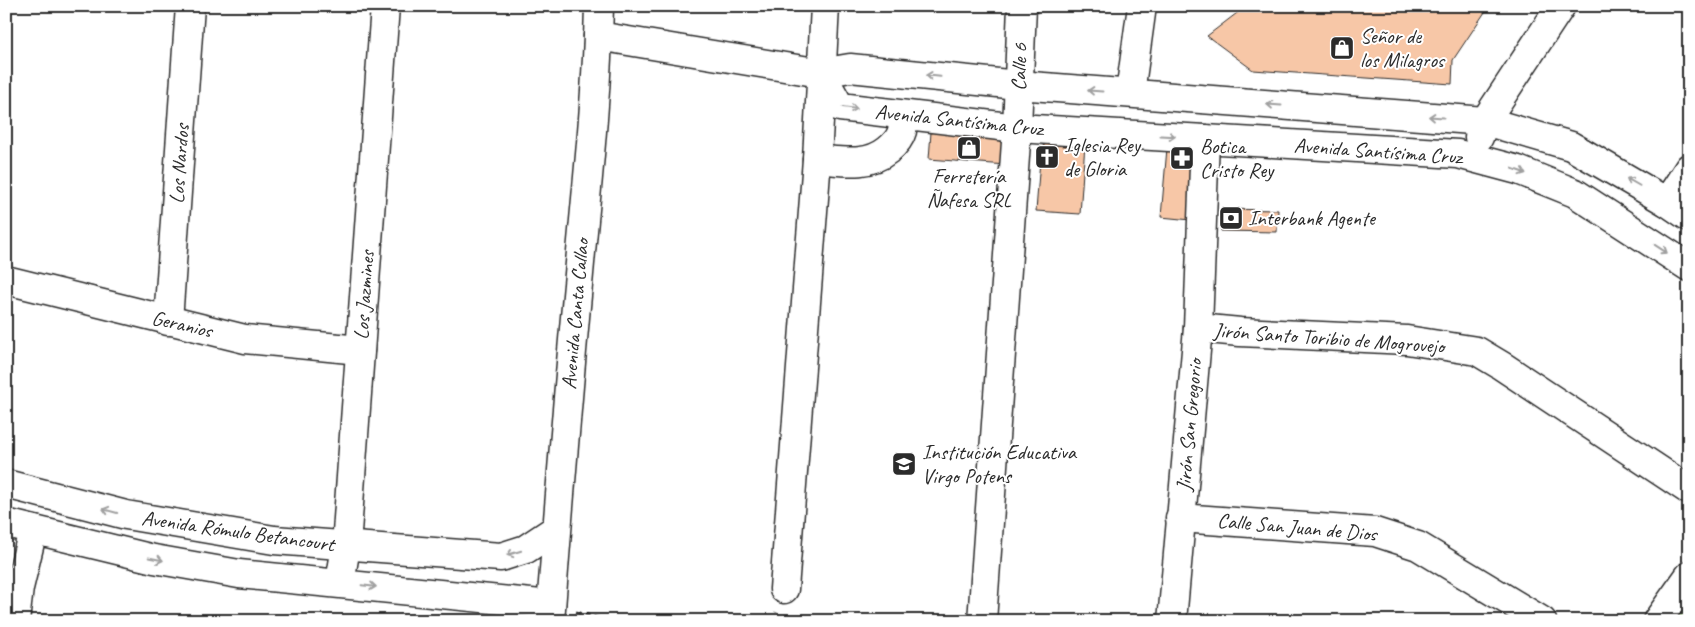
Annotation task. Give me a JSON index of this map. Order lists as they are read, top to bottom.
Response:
{
  "streets": {
    "street": [
      "Calle 6",
      "Avenida Santísima Cruz",
      "Los Nardos",
      "Los Jazmines",
      "Avenida Canta Callao",
      "Geranios",
      "Jirón Santo Toribio de Mogrovejo",
      "Jirón San Gregorio",
      "Calle San Juan de Dios",
      "Avenida Rómulo Betancourt"
    ]
  },
  "crossings": [
    ["Calle 6", "Avenida Santísima Cruz"],
    ["Avenida Santísima Cruz", "Avenida Canta Callao"],
    ["Avenida Santísima Cruz", "Jirón San Gregorio"],
    ["Los Nardos", "Geranios"],
    ["Los Jazmines", "Geranios"],
    ["Los Jazmines", "Avenida Rómulo Betancourt"],
    ["Avenida Canta Callao", "Avenida Rómulo Betancourt"],
    ["Jirón Santo Toribio de Mogrovejo", "Jirón San Gregorio"],
    ["Jirón San Gregorio", "Calle San Juan de Dios"]
  ],
  "places": {
    "shop": ["Señor de los Milagros", "Ferretería Ñafesa SRL"],
    "church": ["Iglesia Rey de Gloria"],
    "pharmacy": ["Botica Cristo Rey"],
    "bank": ["Interbank Agente"],
    "school or university": ["Institución Educativa Virgo Potens"]
  }
}
